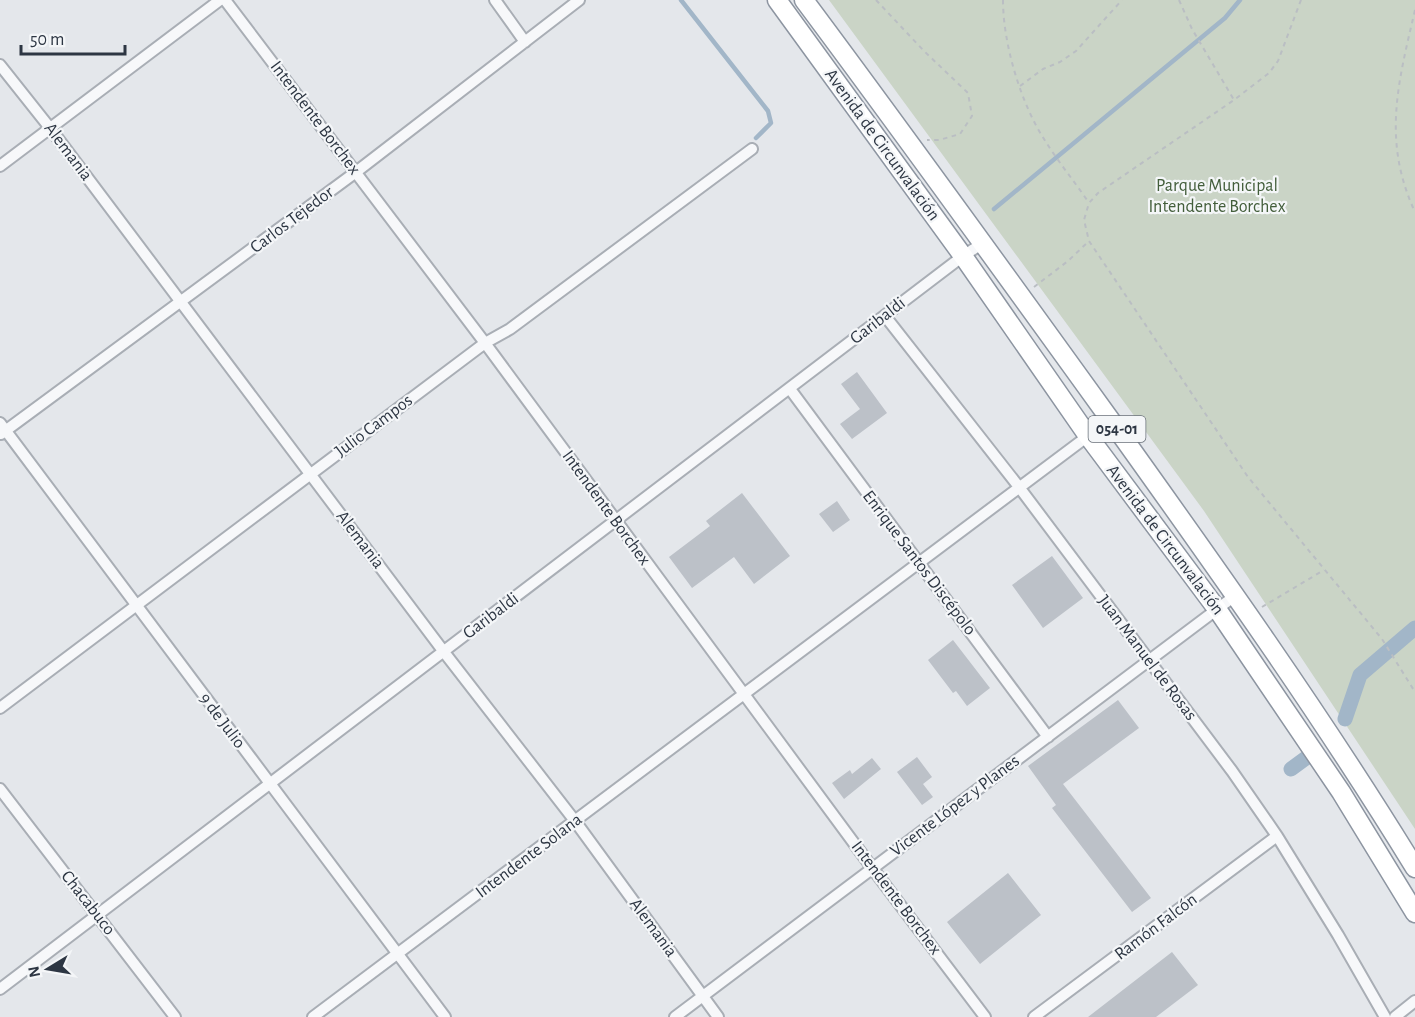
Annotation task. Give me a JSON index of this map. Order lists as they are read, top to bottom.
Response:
{
  "streets": {
    "highway": ["Avenida de Circunvalación", "054-01"],
    "street": [
      "Intendente Borchex",
      "Alemania",
      "Carlos Tejedor",
      "Garibaldi",
      "Julio Campos",
      "Enrique Santos Discépolo",
      "Juan Manuel de Rosas",
      "9 de Julio",
      "Vicente López y Planes",
      "Intendente Solana",
      "Chacabuco",
      "Ramón Falcón"
    ]
  },
  "crossings": [
    ["Intendente Borchex", "Carlos Tejedor"],
    ["Intendente Borchex", "Garibaldi"],
    ["Intendente Borchex", "Julio Campos"],
    ["Intendente Borchex", "Vicente López y Planes"],
    ["Intendente Borchex", "Intendente Solana"],
    ["Avenida de Circunvalación", "Garibaldi"],
    ["Avenida de Circunvalación", "Vicente López y Planes"],
    ["Avenida de Circunvalación", "Intendente Solana"],
    ["Alemania", "Carlos Tejedor"],
    ["Alemania", "Garibaldi"],
    ["Alemania", "Julio Campos"],
    ["Alemania", "Vicente López y Planes"],
    ["Alemania", "Intendente Solana"],
    ["Carlos Tejedor", "9 de Julio"],
    ["Garibaldi", "Enrique Santos Discépolo"],
    ["Garibaldi", "Juan Manuel de Rosas"],
    ["Garibaldi", "9 de Julio"],
    ["Garibaldi", "Chacabuco"],
    ["Julio Campos", "9 de Julio"],
    ["Enrique Santos Discépolo", "Vicente López y Planes"],
    ["Enrique Santos Discépolo", "Intendente Solana"],
    ["Juan Manuel de Rosas", "Vicente López y Planes"],
    ["Juan Manuel de Rosas", "Intendente Solana"],
    ["Juan Manuel de Rosas", "Ramón Falcón"],
    ["9 de Julio", "Intendente Solana"]
  ],
  "parks": ["Parque Municipal Intendente Borchex"],
  "scale_bar": "50 m",
  "north": "left"
}
